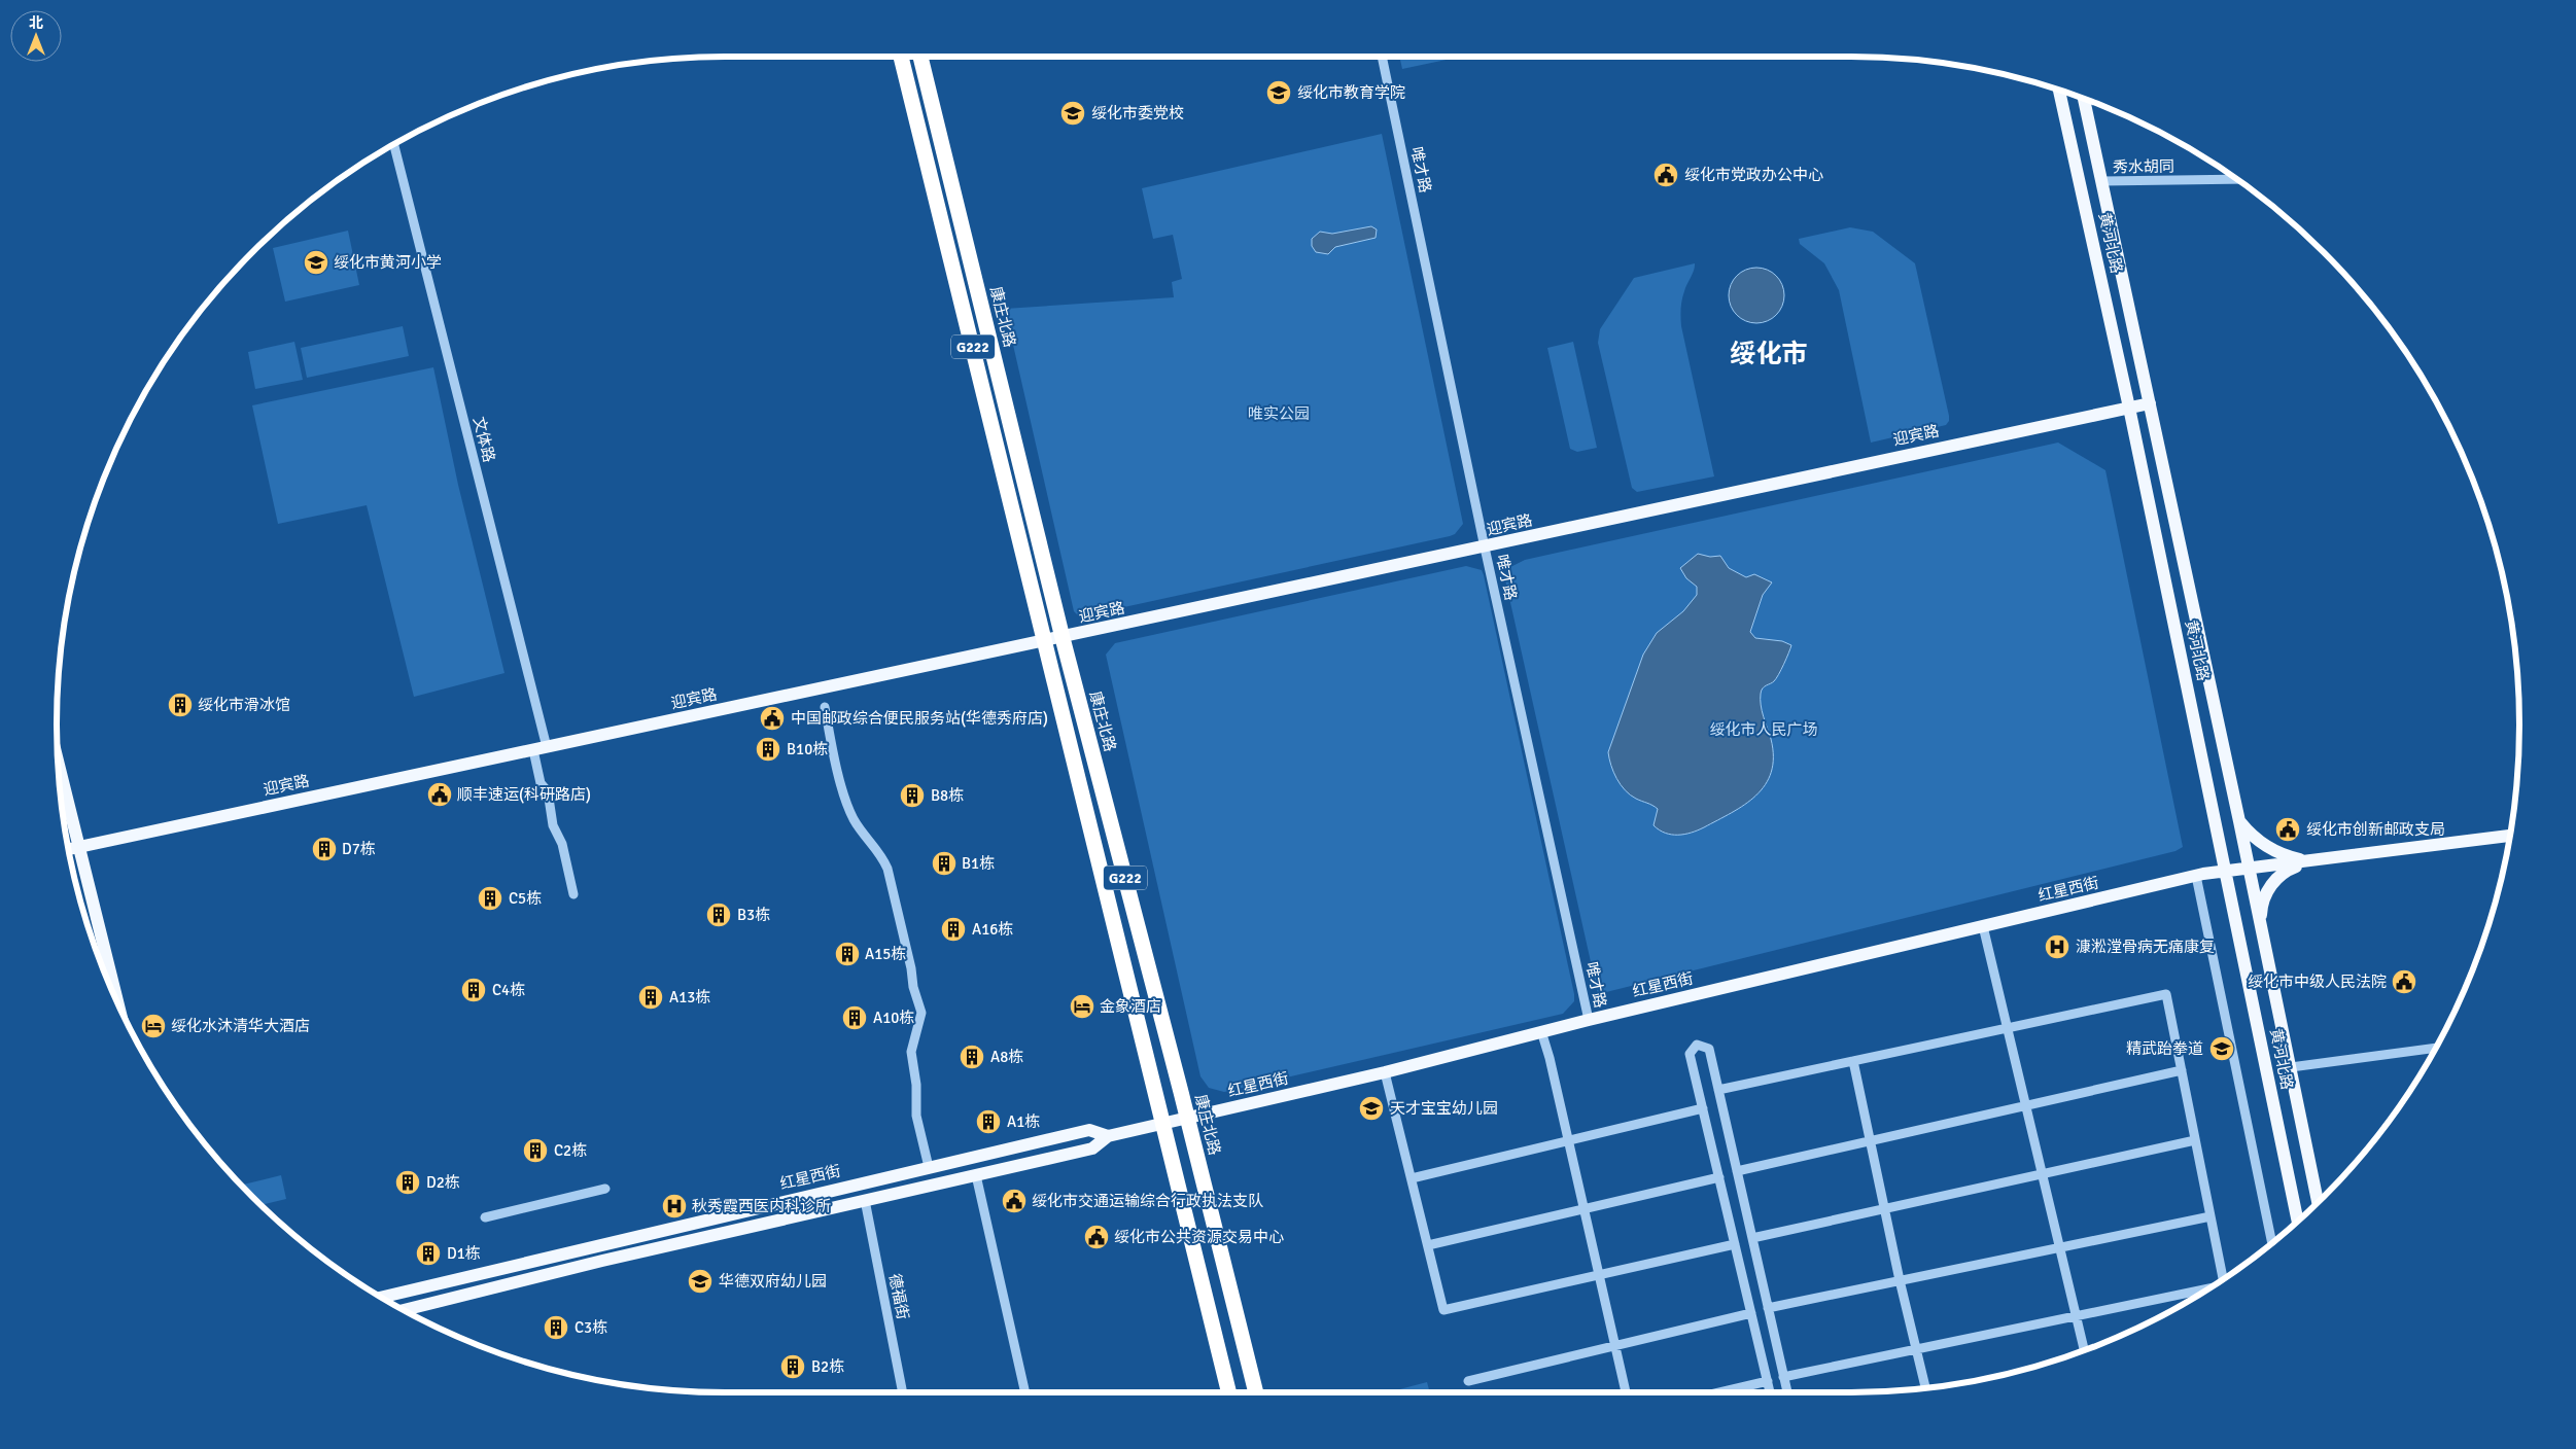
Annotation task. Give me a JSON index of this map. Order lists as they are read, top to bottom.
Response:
{
  "streets": {
    "highway": ["康庄北路", "G222"],
    "main road": ["黄河北路", "迎宾路", "红星西街"],
    "street": [
      "秀水胡同",
      "唯才路",
      "文体路",
      "德福街"
    ]
  },
  "crossings": [
    ["秀水胡同", "黄河北路"],
    ["唯才路", "迎宾路"],
    ["唯才路", "红星西街"],
    ["黄河北路", "迎宾路"],
    ["黄河北路", "红星西街"],
    ["康庄北路", "迎宾路"],
    ["康庄北路", "红星西街"],
    ["G222", "迎宾路"],
    ["G222", "红星西街"],
    ["迎宾路", "文体路"],
    ["红星西街", "德福街"]
  ],
  "districts": ["绥化市"],
  "parks": ["唯实公园", "绥化市人民广场"],
  "places": {
    "school or university": [
      "绥化市教育学院",
      "绥化市委党校",
      "绥化市黄河小学",
      "精武跆拳道",
      "天才宝宝幼儿园",
      "华德双府幼儿园"
    ],
    "public building": [
      "绥化市党政办公中心",
      "中国邮政综合便民服务站(华德秀府店)",
      "顺丰速运(科研路店)",
      "绥化市创新邮政支局",
      "绥化市中级人民法院",
      "绥化市交通运输综合行政执法支队",
      "绥化市公共资源交易中心"
    ],
    "building": [
      "绥化市滑冰馆",
      "B10栋",
      "B8栋",
      "D7栋",
      "B1栋",
      "C5栋",
      "B3栋",
      "A16栋",
      "A15栋",
      "C4栋",
      "A13栋",
      "A10栋",
      "A8栋",
      "A1栋",
      "C2栋",
      "D2栋",
      "D1栋",
      "C3栋",
      "B2栋"
    ],
    "hospital": ["漮淞漟骨病无痛康复", "秋秀霞西医内科诊所"],
    "hotel": ["金象酒店", "绥化水沐清华大酒店"]
  },
  "north": "top"
}
